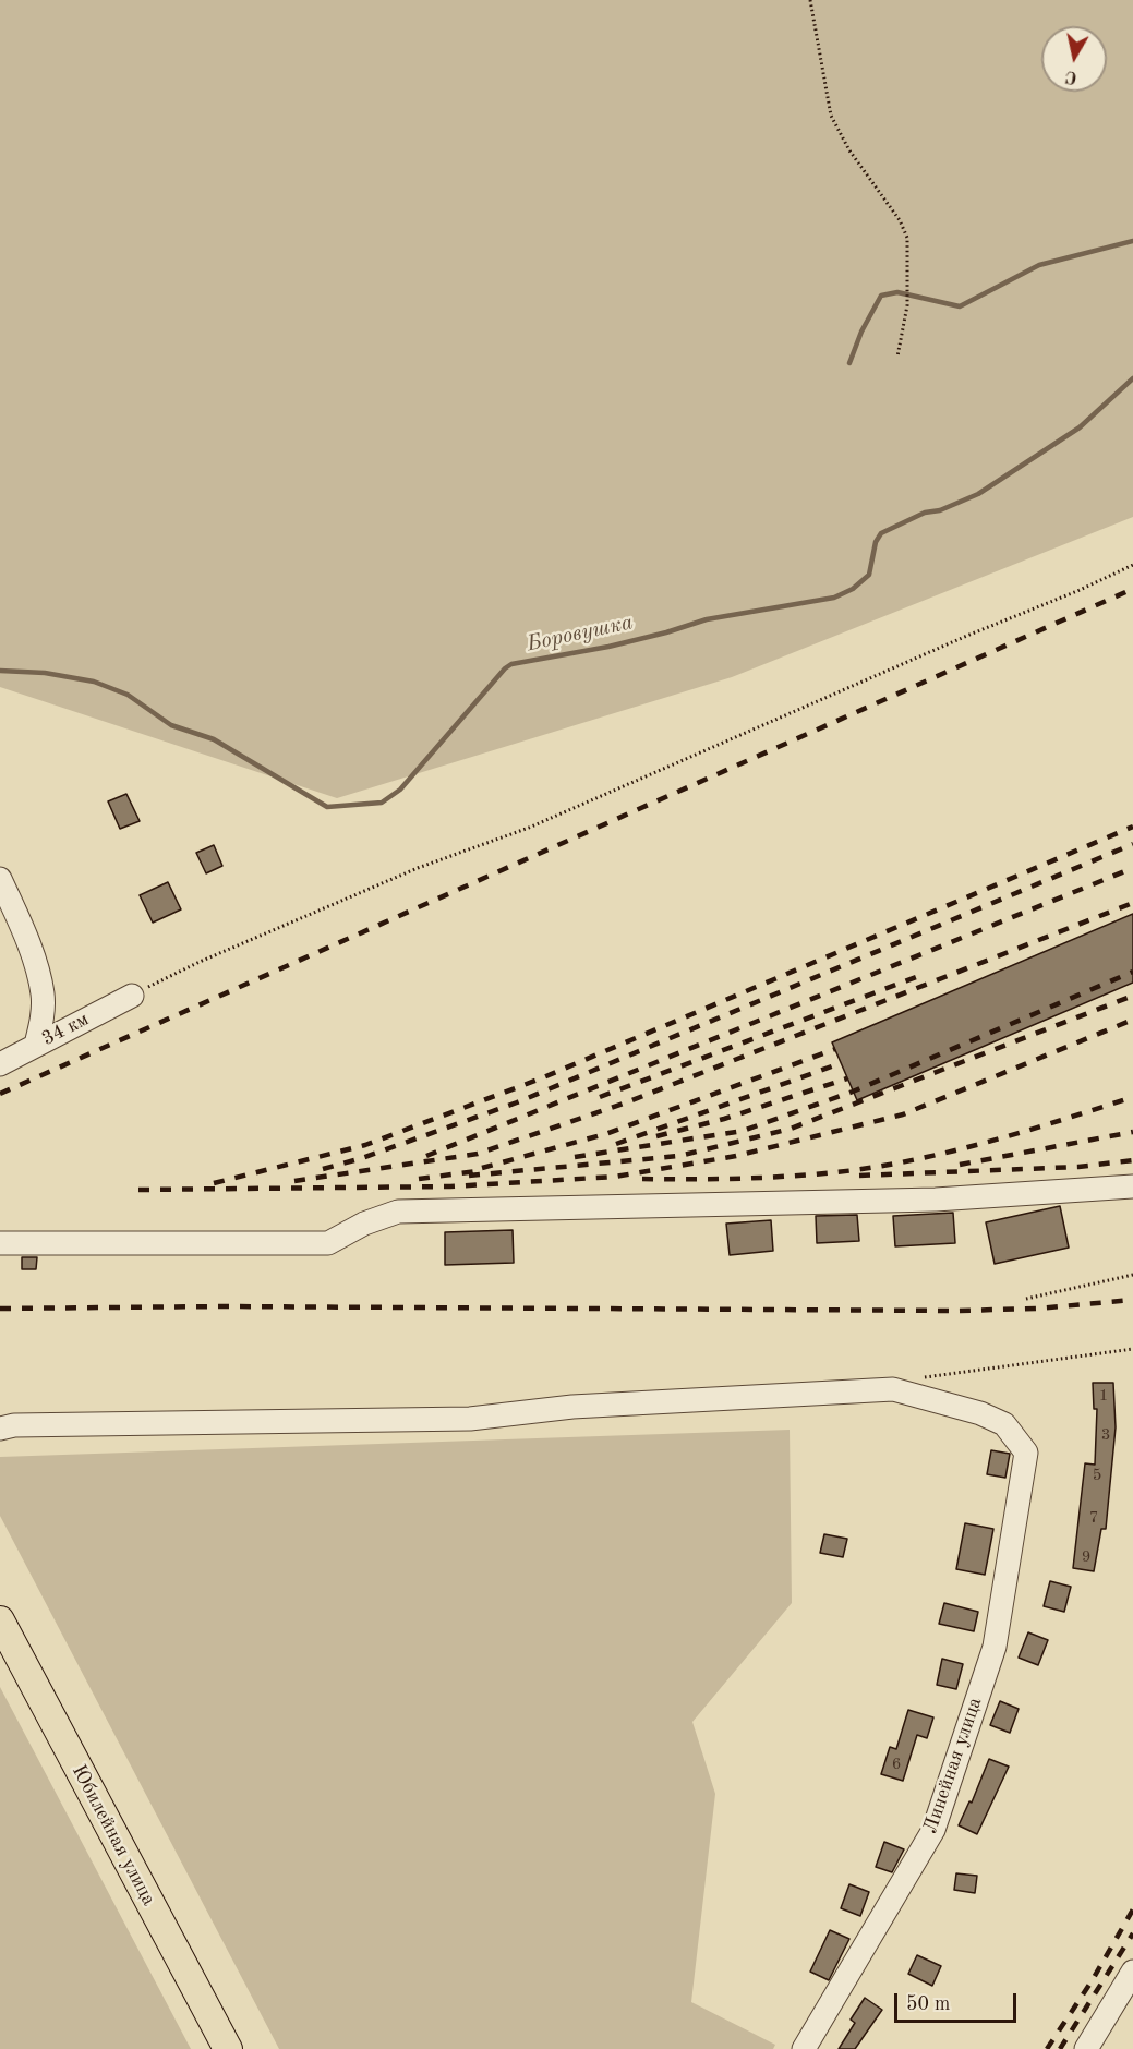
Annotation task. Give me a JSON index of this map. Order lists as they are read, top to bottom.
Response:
{
  "streets": {
    "main road": ["Юбилейная улица"],
    "street": ["34 км", "Линейная улица"]
  },
  "water": ["Боровушка"],
  "house_numbers": [
    "1",
    "3",
    "5",
    "7",
    "9",
    "6"
  ],
  "scale_bar": "50 m",
  "north": "bottom"
}
